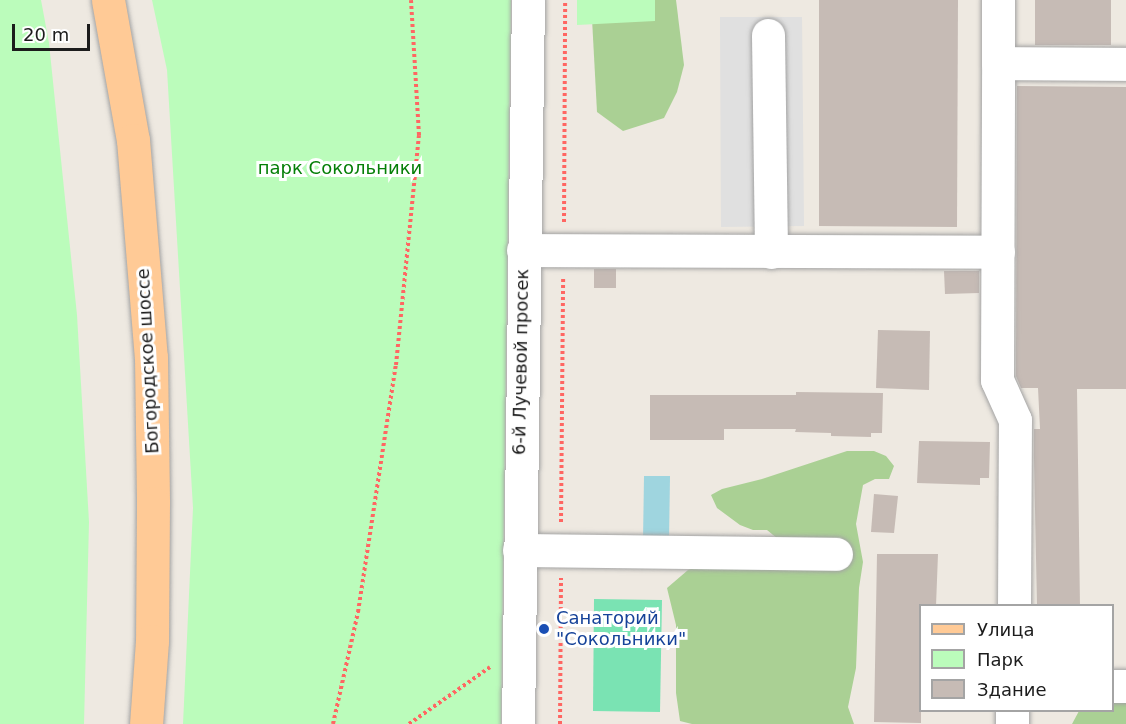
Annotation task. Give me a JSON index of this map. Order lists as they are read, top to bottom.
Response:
{
  "streets": {
    "main road": ["Богородское шоссе"],
    "street": ["6-й Лучевой просек"]
  },
  "parks": ["парк Сокольники"],
  "places": ["Санаторий \"Сокольники\""],
  "legend": ["Улица", "Парк", "Здание"],
  "scale_bar": "20 m"
}
